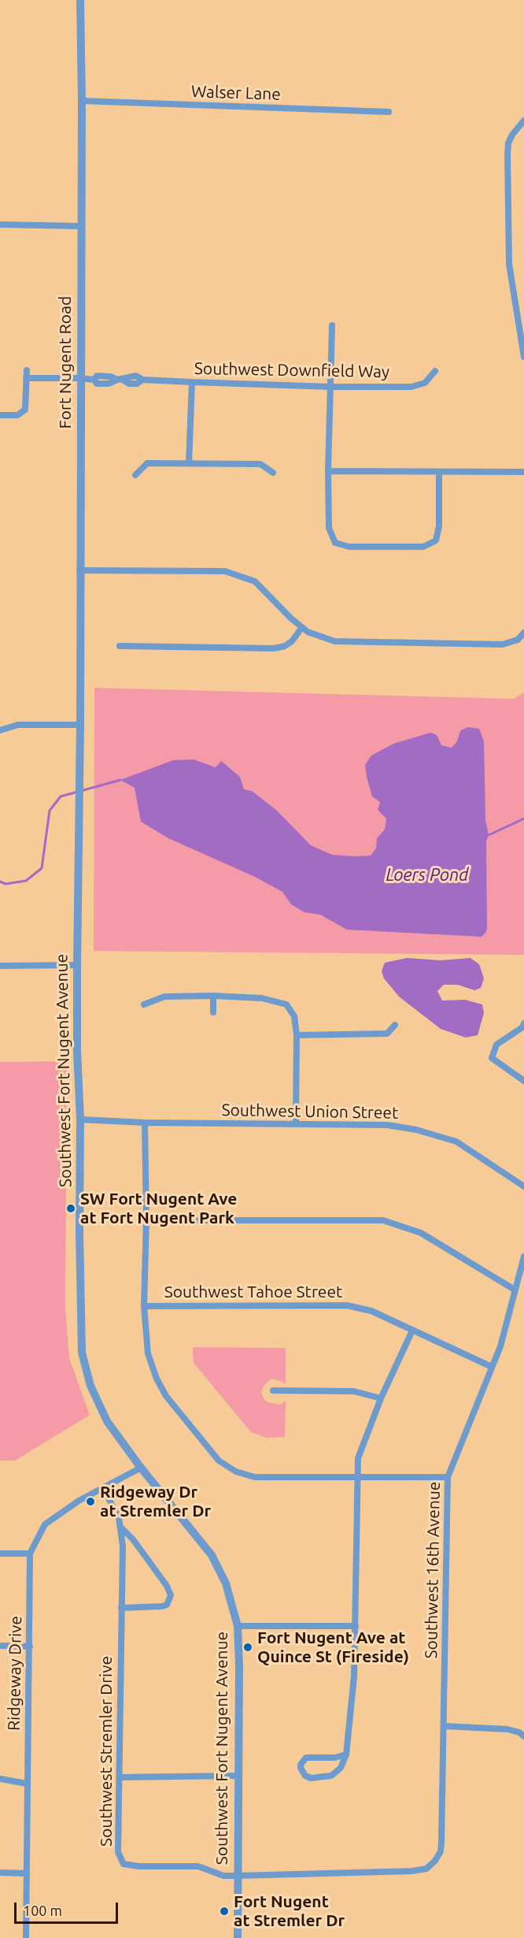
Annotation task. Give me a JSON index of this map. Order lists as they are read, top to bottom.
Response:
{
  "streets": {
    "street": [
      "Walser Lane",
      "Fort Nugent Road",
      "Southwest Downfield Way",
      "Southwest Fort Nugent Avenue",
      "Southwest Union Street",
      "Southwest Tahoe Street",
      "Southwest 16th Avenue",
      "Ridgeway Drive",
      "Southwest Stremler Drive"
    ]
  },
  "crossings": [
    ["Walser Lane", "Fort Nugent Road"],
    ["Fort Nugent Road", "Southwest Downfield Way"],
    ["Fort Nugent Road", "Southwest Fort Nugent Avenue"],
    ["Southwest Fort Nugent Avenue", "Southwest Union Street"],
    ["Southwest Fort Nugent Avenue", "Southwest 16th Avenue"],
    ["Southwest Fort Nugent Avenue", "Ridgeway Drive"],
    ["Southwest Fort Nugent Avenue", "Southwest Stremler Drive"],
    ["Southwest Tahoe Street", "Southwest 16th Avenue"],
    ["Southwest 16th Avenue", "Southwest Stremler Drive"],
    ["Ridgeway Drive", "Southwest Stremler Drive"]
  ],
  "water": ["Loers Pond"],
  "places": [
    "SW Fort Nugent Ave at Fort Nugent Park",
    "Ridgeway Dr at Stremler Dr",
    "Fort Nugent Ave at Quince St (Fireside)",
    "Fort Nugent at Stremler Dr"
  ],
  "scale_bar": "100 m"
}
